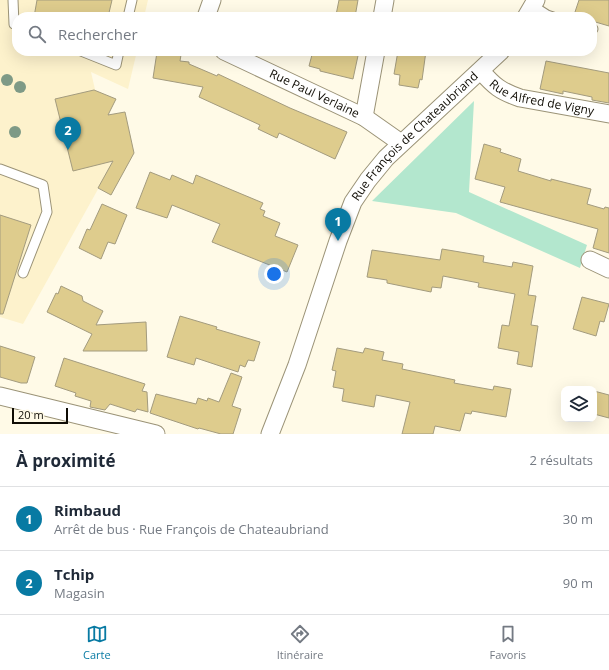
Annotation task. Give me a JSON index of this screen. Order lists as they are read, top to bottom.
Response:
{
  "streets": {
    "street": ["Rue Paul Verlaine", "Rue Alfred de Vigny", "Rue François de Chateaubriand"]
  },
  "crossings": [
    ["Rue Paul Verlaine", "Rue François de Chateaubriand"],
    ["Rue Alfred de Vigny", "Rue François de Chateaubriand"]
  ],
  "scale_bar": "20 m",
  "page": {
    "search": "Rechercher",
    "pins": ["2", "1"],
    "scale": "20 m",
    "heading": ["À proximité", "2 résultats"],
    "list": [
      {
        "mark": "1",
        "name": "Rimbaud",
        "note": "Arrêt de bus · Rue François de Chateaubriand",
        "value": "30 m"
      },
      {
        "mark": "2",
        "name": "Tchip",
        "note": "Magasin",
        "value": "90 m"
      }
    ],
    "nav": ["Carte", "Itinéraire", "Favoris"]
  }
}
